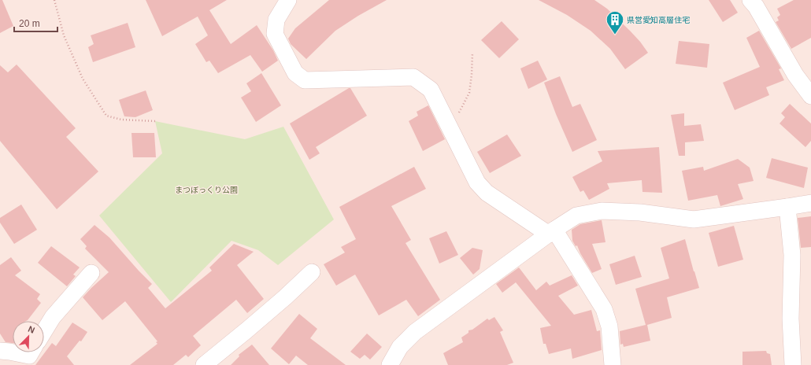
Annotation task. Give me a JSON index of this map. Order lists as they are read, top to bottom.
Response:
{
  "parks": ["まつぼっくり公園"],
  "places": {
    "building": ["県営愛知高層住宅"]
  },
  "scale_bar": "20 m",
  "north": "top right"
}
